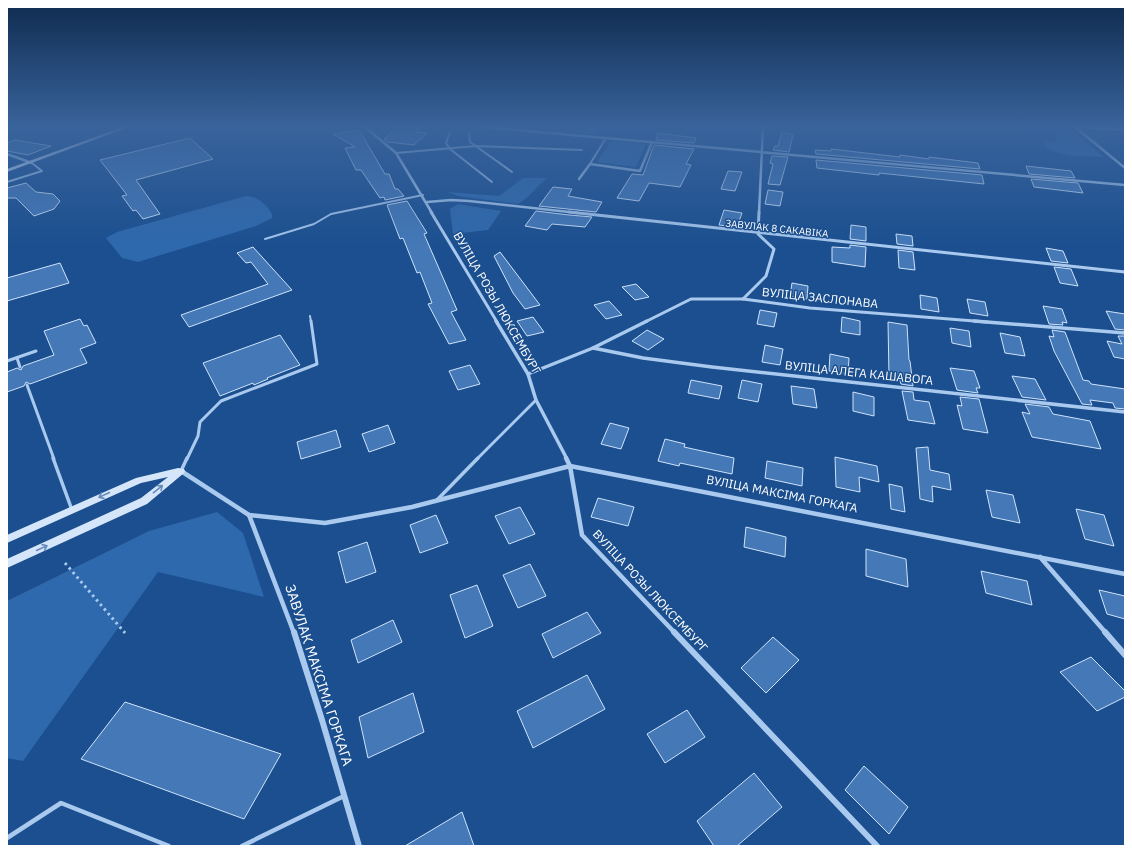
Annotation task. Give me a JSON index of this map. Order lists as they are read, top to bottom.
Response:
{
  "streets": {
    "street": [
      "ЗАВУЛАК 8 САКАВІКА",
      "ВУЛІЦА ЗАСЛОНАВА",
      "ВУЛІЦА РОЗЫ ЛЮКСЕМБУРГ",
      "ВУЛІЦА АЛЕГА КАШАВОГА",
      "ВУЛІЦА МАКСІМА ГОРКАГА",
      "ЗАВУЛАК МАКСІМА ГОРКАГА"
    ]
  },
  "crossings": [
    ["ЗАВУЛАК 8 САКАВІКА", "ВУЛІЦА РОЗЫ ЛЮКСЕМБУРГ"],
    ["ВУЛІЦА ЗАСЛОНАВА", "ВУЛІЦА РОЗЫ ЛЮКСЕМБУРГ"],
    ["ВУЛІЦА ЗАСЛОНАВА", "ВУЛІЦА АЛЕГА КАШАВОГА"],
    ["ВУЛІЦА РОЗЫ ЛЮКСЕМБУРГ", "ВУЛІЦА МАКСІМА ГОРКАГА"],
    ["ВУЛІЦА МАКСІМА ГОРКАГА", "ЗАВУЛАК МАКСІМА ГОРКАГА"]
  ]
}
